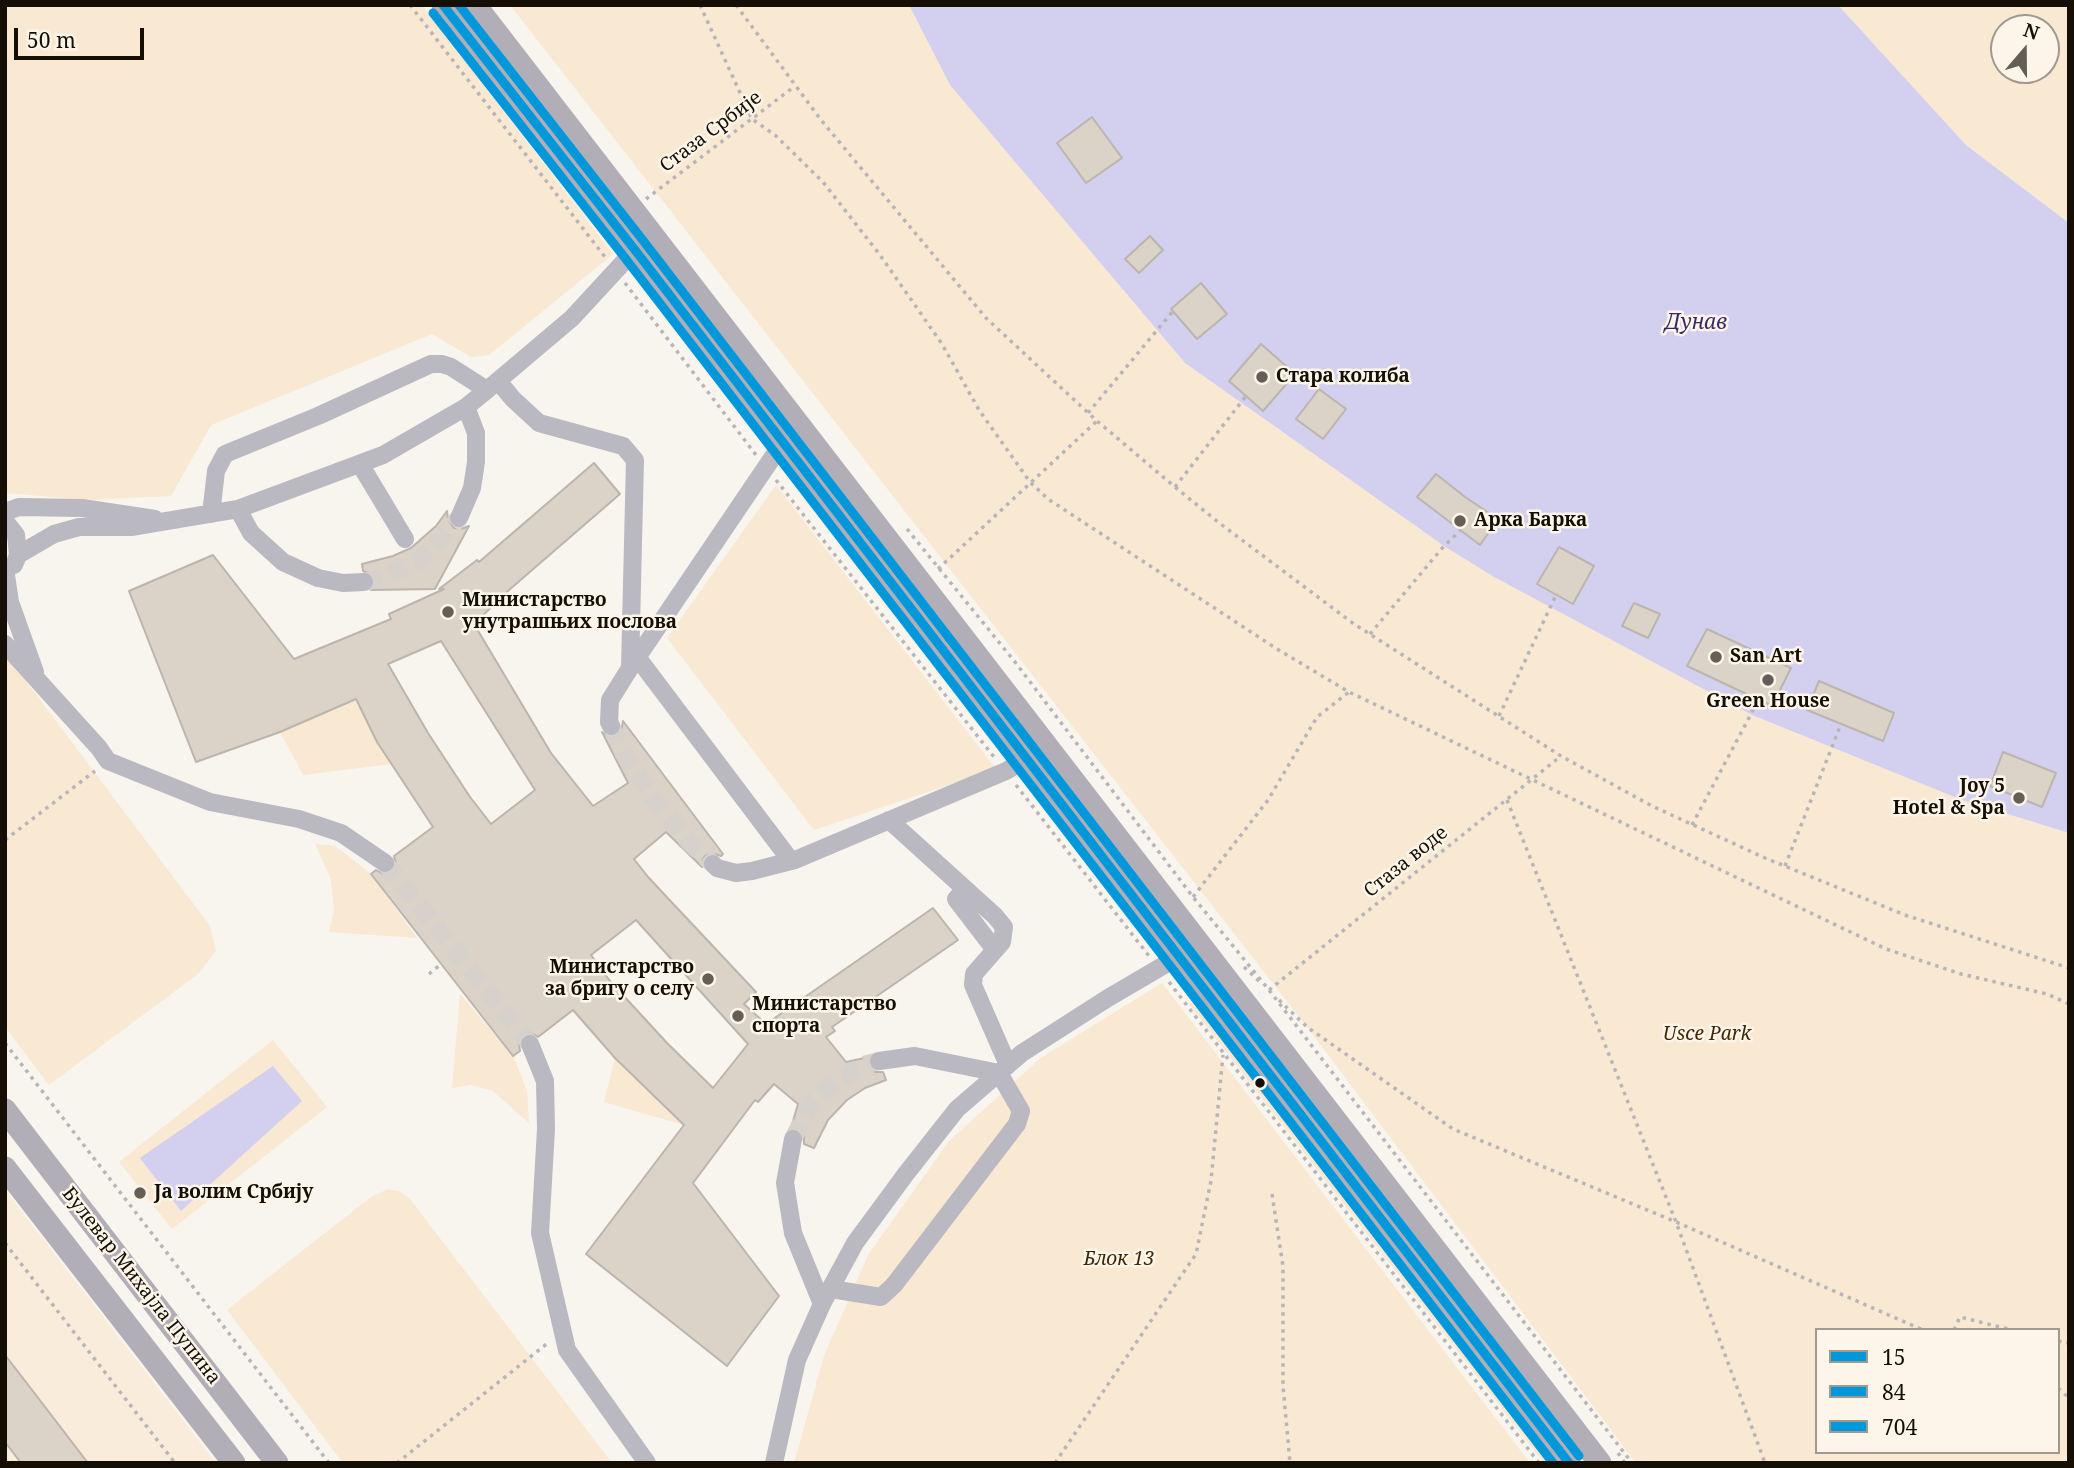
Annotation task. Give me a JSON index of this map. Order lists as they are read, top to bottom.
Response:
{
  "streets": {
    "main road": ["Булевар Михајла Пупина"],
    "path": ["Стаза Србије", "Стаза воде"]
  },
  "water": ["Дунав"],
  "parks": ["Usce Park", "Блок 13"],
  "places": [
    "Стара колиба",
    "Арка Барка",
    "Министарство унутрашњих послова",
    "San Art",
    "Green House",
    "Joy 5 Hotel & Spa",
    "Министарство за бригу о селу",
    "Министарство спорта",
    "Ја волим Србију"
  ],
  "lines": ["transit line 15", "transit line 704", "transit line 84"],
  "legend": ["15", "84", "704"],
  "scale_bar": "50 m",
  "north": "top"
}
